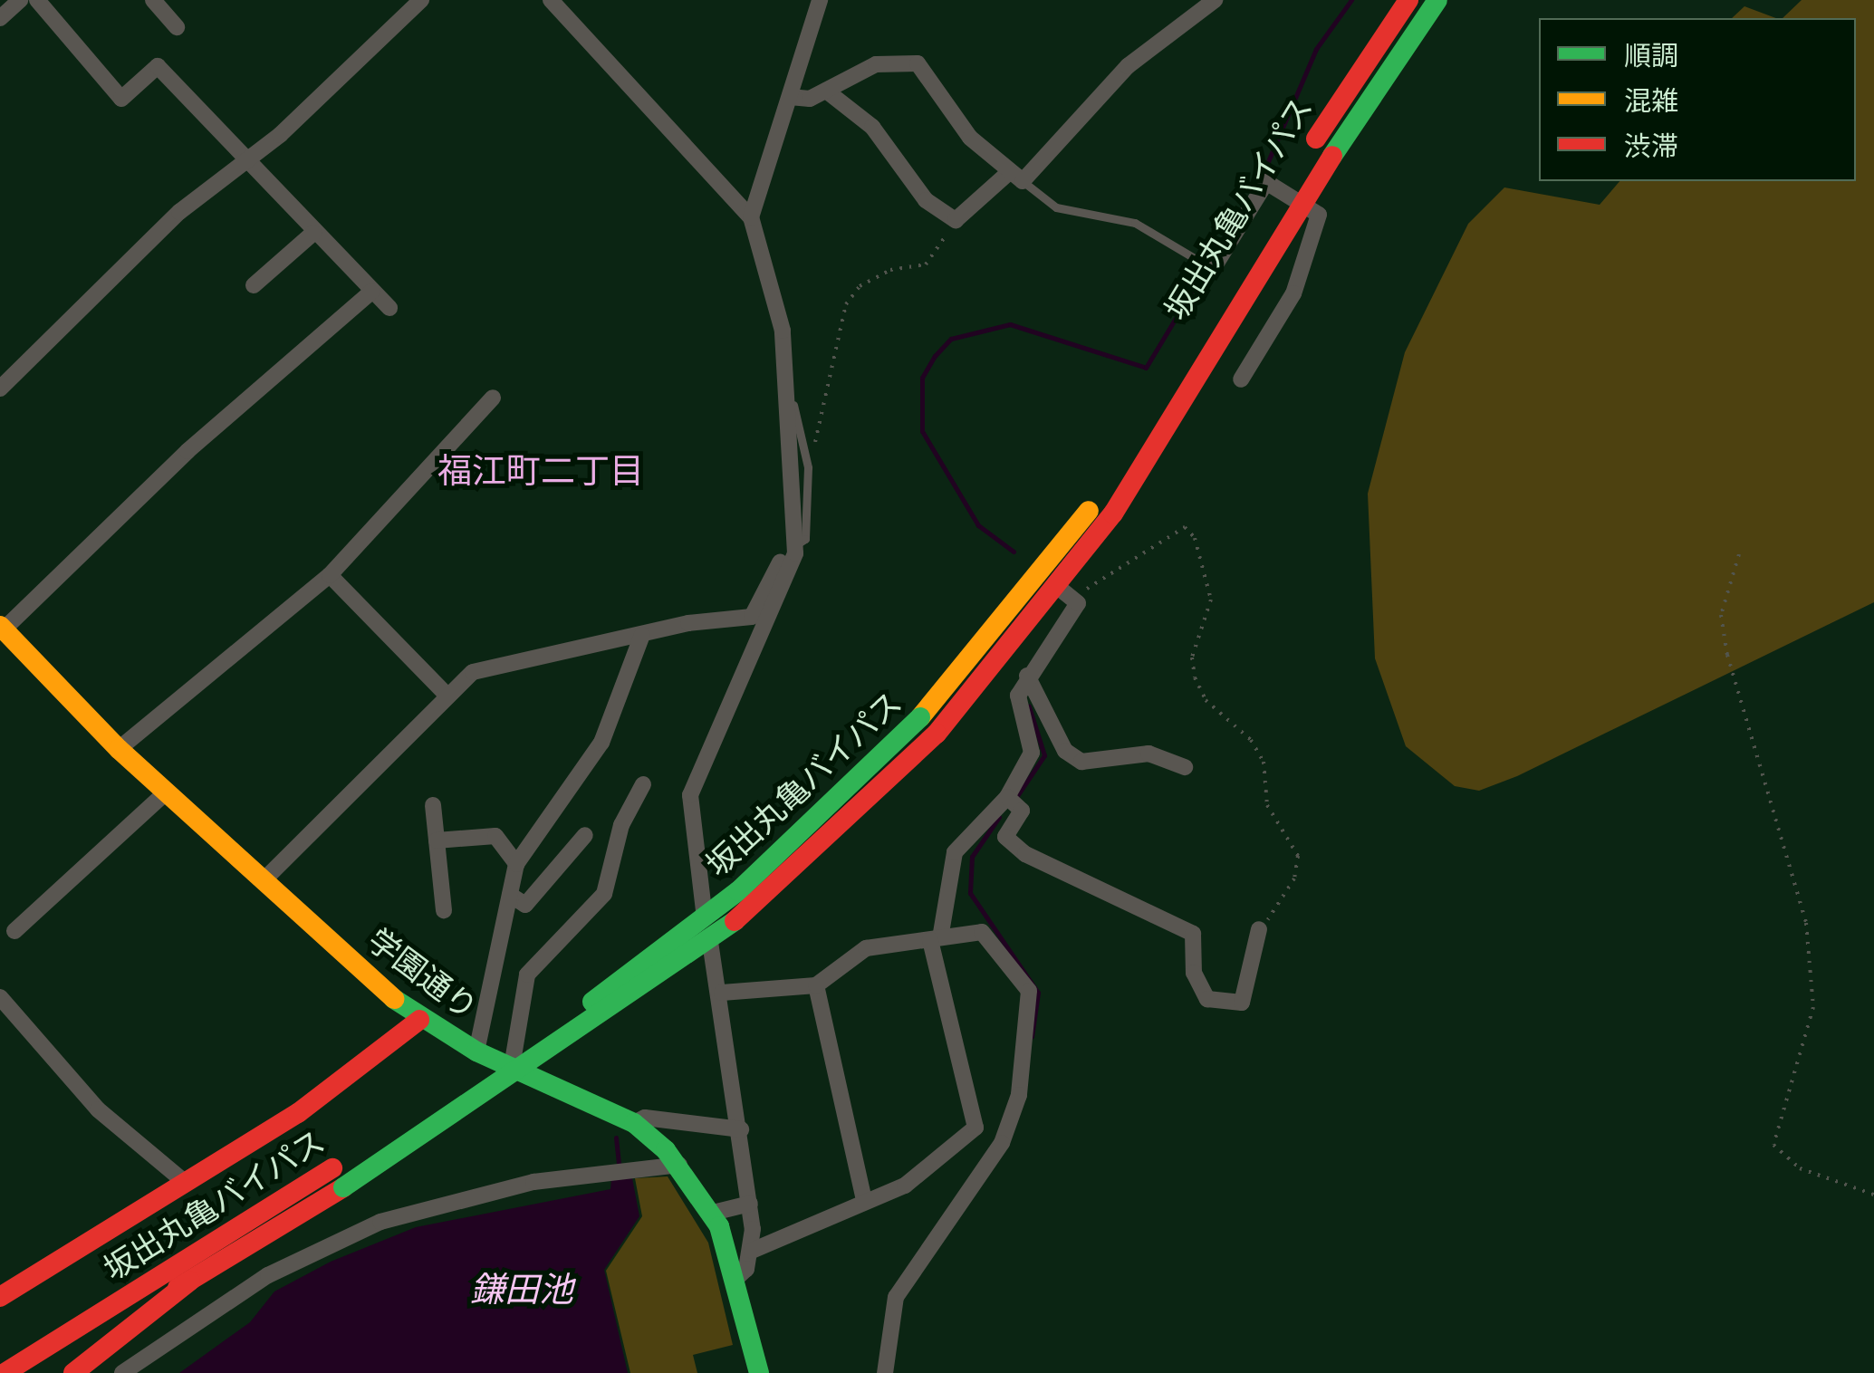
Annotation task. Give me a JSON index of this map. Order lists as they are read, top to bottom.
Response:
{
  "streets": {
    "main road": ["坂出丸亀バイパス", "学園通り"]
  },
  "districts": ["福江町二丁目"],
  "water": ["鎌田池"],
  "legend": ["順調", "混雑", "渋滞"]
}
